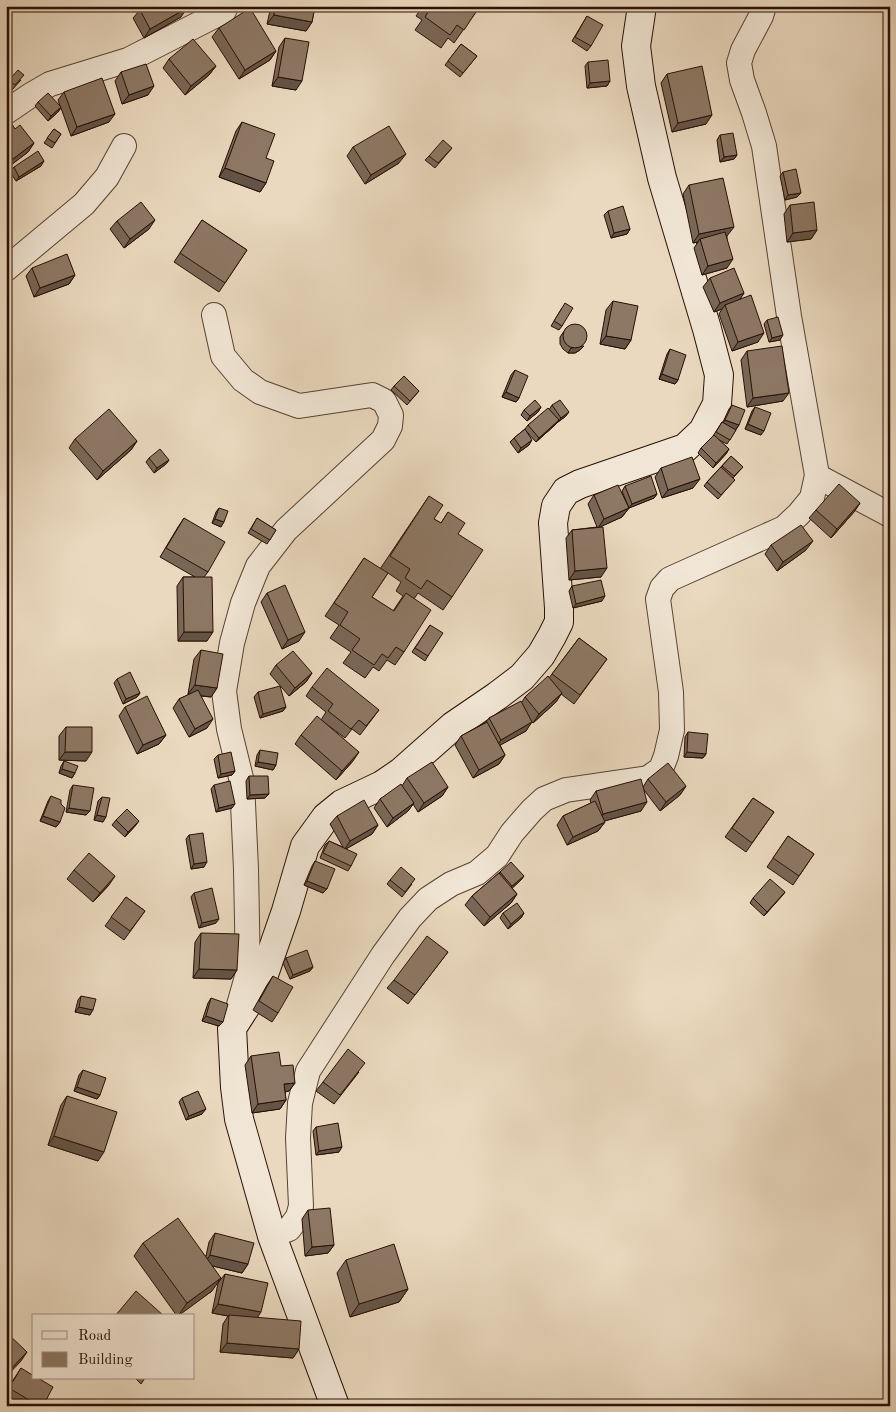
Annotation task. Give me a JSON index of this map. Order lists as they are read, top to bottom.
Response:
{
  "legend": ["Road", "Building"]
}
